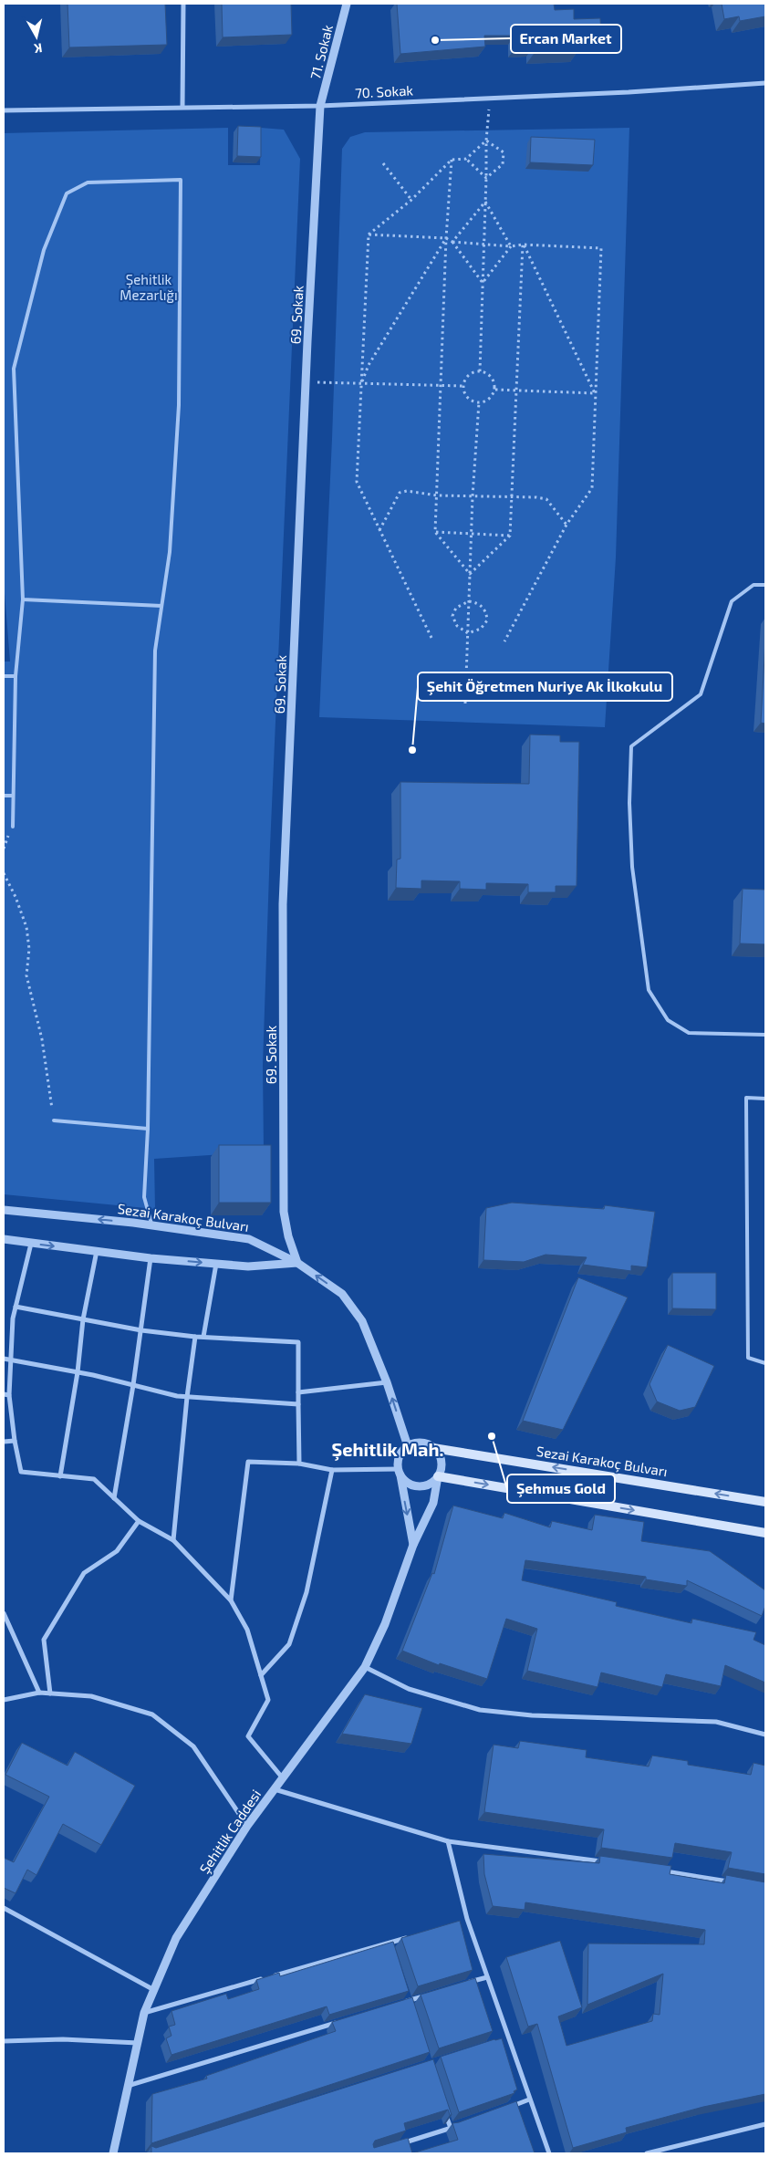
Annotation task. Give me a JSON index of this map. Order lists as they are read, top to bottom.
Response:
{
  "streets": {
    "main road": ["Sezai Karakoç Bulvarı"],
    "street": [
      "71. Sokak",
      "70. Sokak",
      "69. Sokak",
      "Şehitlik Caddesi"
    ]
  },
  "crossings": [
    ["71. Sokak", "70. Sokak"],
    ["71. Sokak", "69. Sokak"],
    ["70. Sokak", "69. Sokak"],
    ["69. Sokak", "Sezai Karakoç Bulvarı"],
    ["Sezai Karakoç Bulvarı", "Şehitlik Caddesi"]
  ],
  "one_way": ["Sezai Karakoç Bulvarı"],
  "districts": ["Şehitlik Mah."],
  "parks": ["Şehitlik Mezarlığı"],
  "places": ["Ercan Market", "Şehit Öğretmen Nuriye Ak İlkokulu", "Şehmus Gold"],
  "north": "bottom"
}
